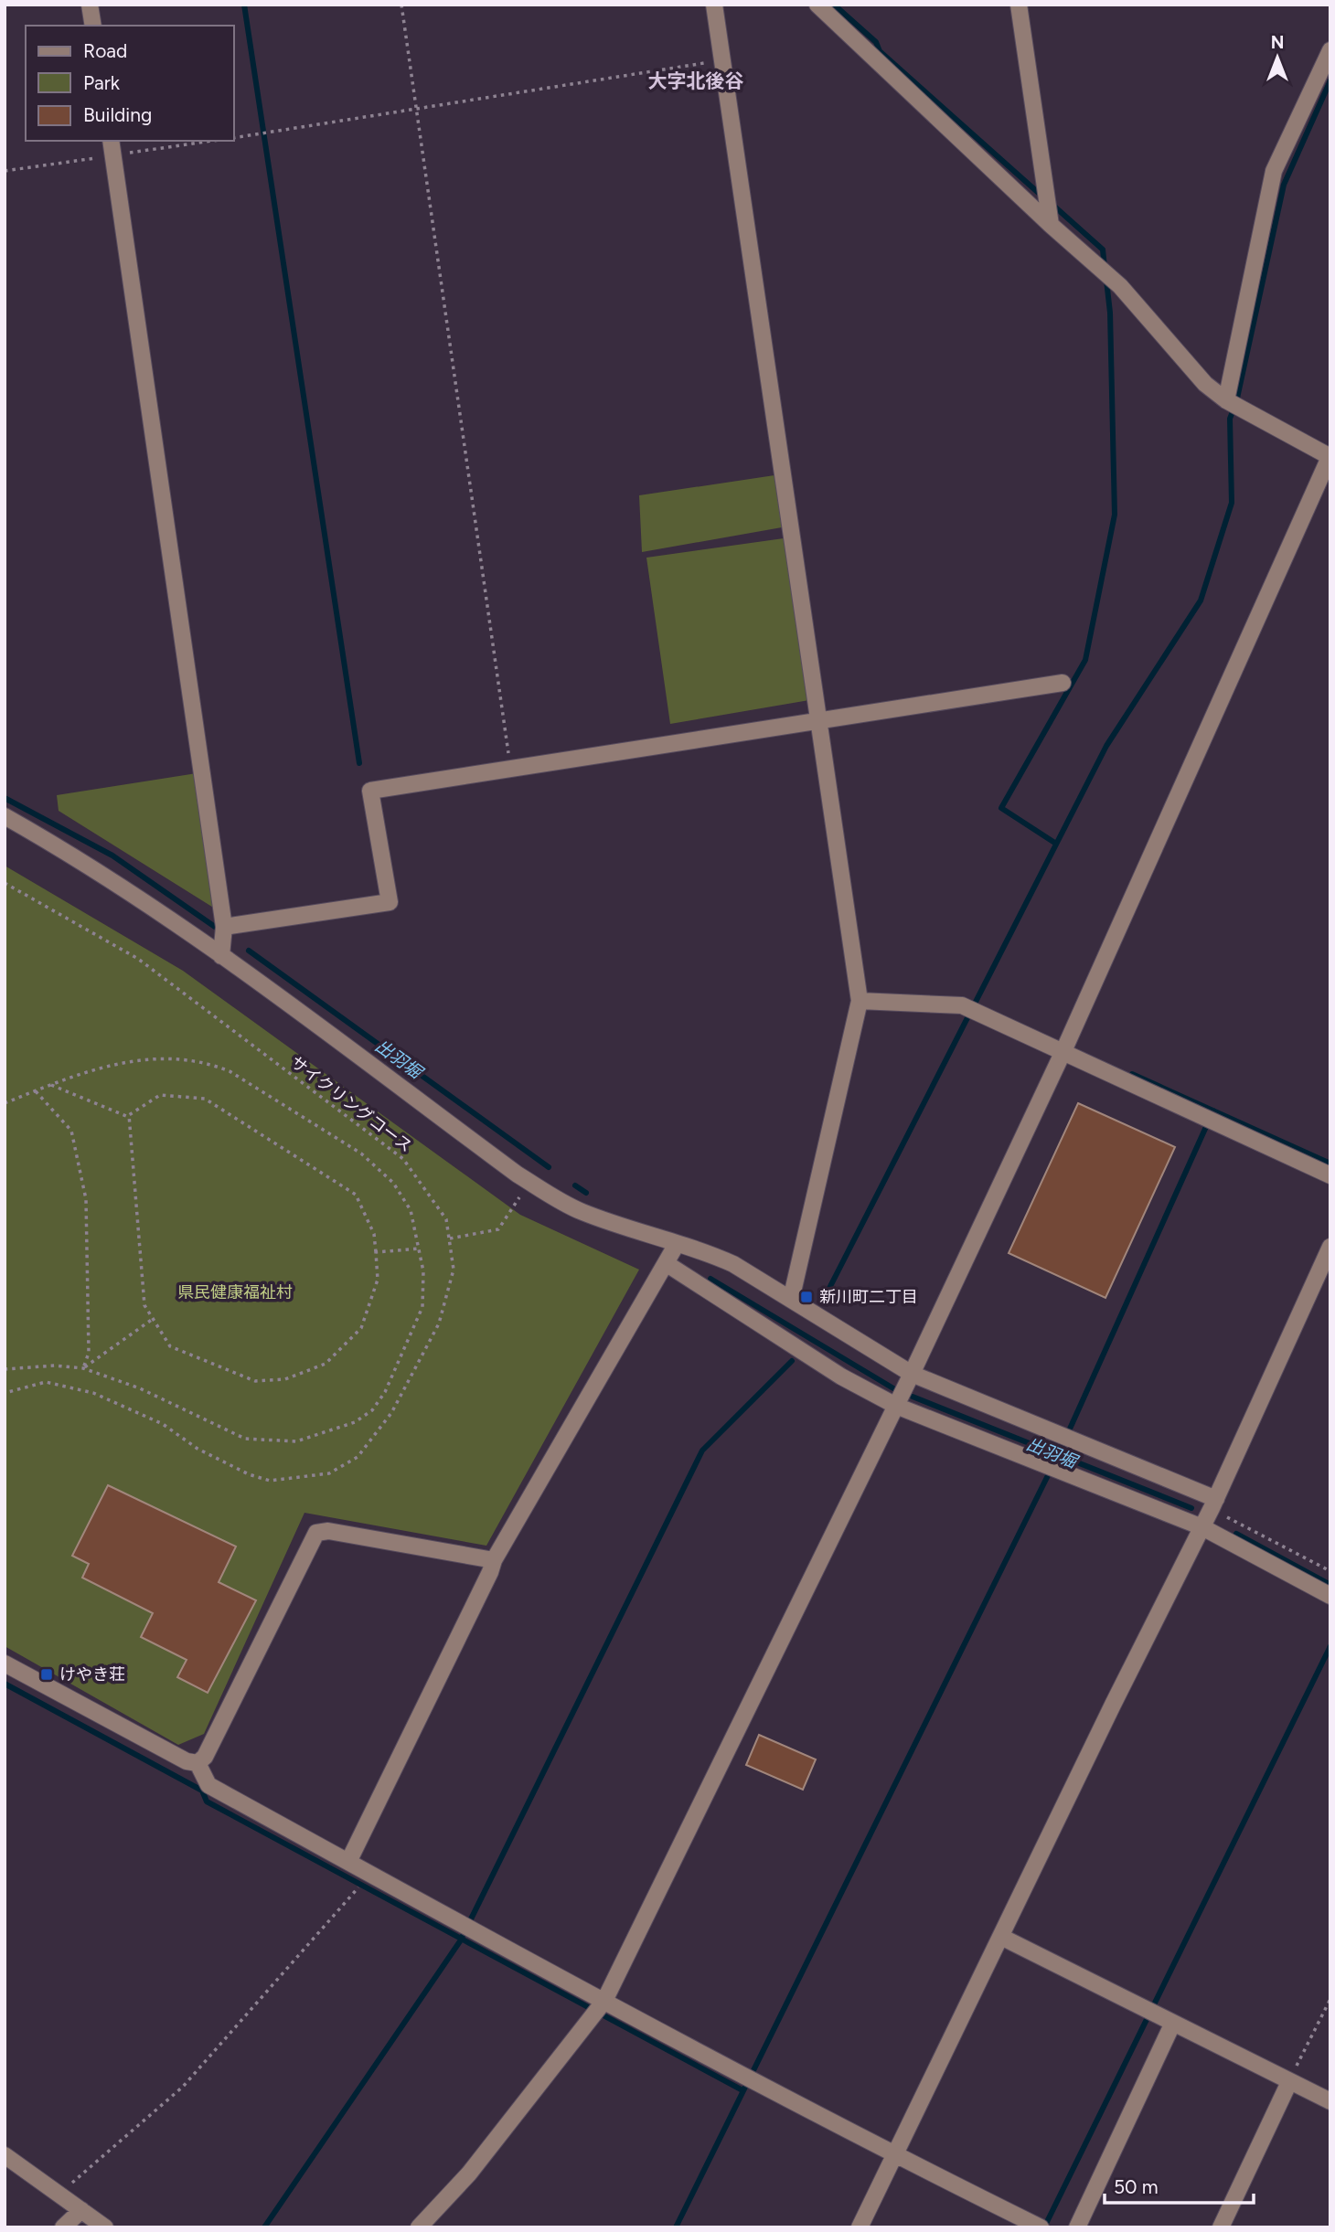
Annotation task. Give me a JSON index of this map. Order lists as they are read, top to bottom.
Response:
{
  "streets": {
    "path": ["サイクリングコース"]
  },
  "districts": ["大字北後谷"],
  "water": ["出羽堀"],
  "parks": ["県民健康福祉村"],
  "places": {
    "transit": ["新川町二丁目", "けやき荘"]
  },
  "legend": ["Road", "Park", "Building"],
  "scale_bar": "50 m",
  "north": "top"
}
